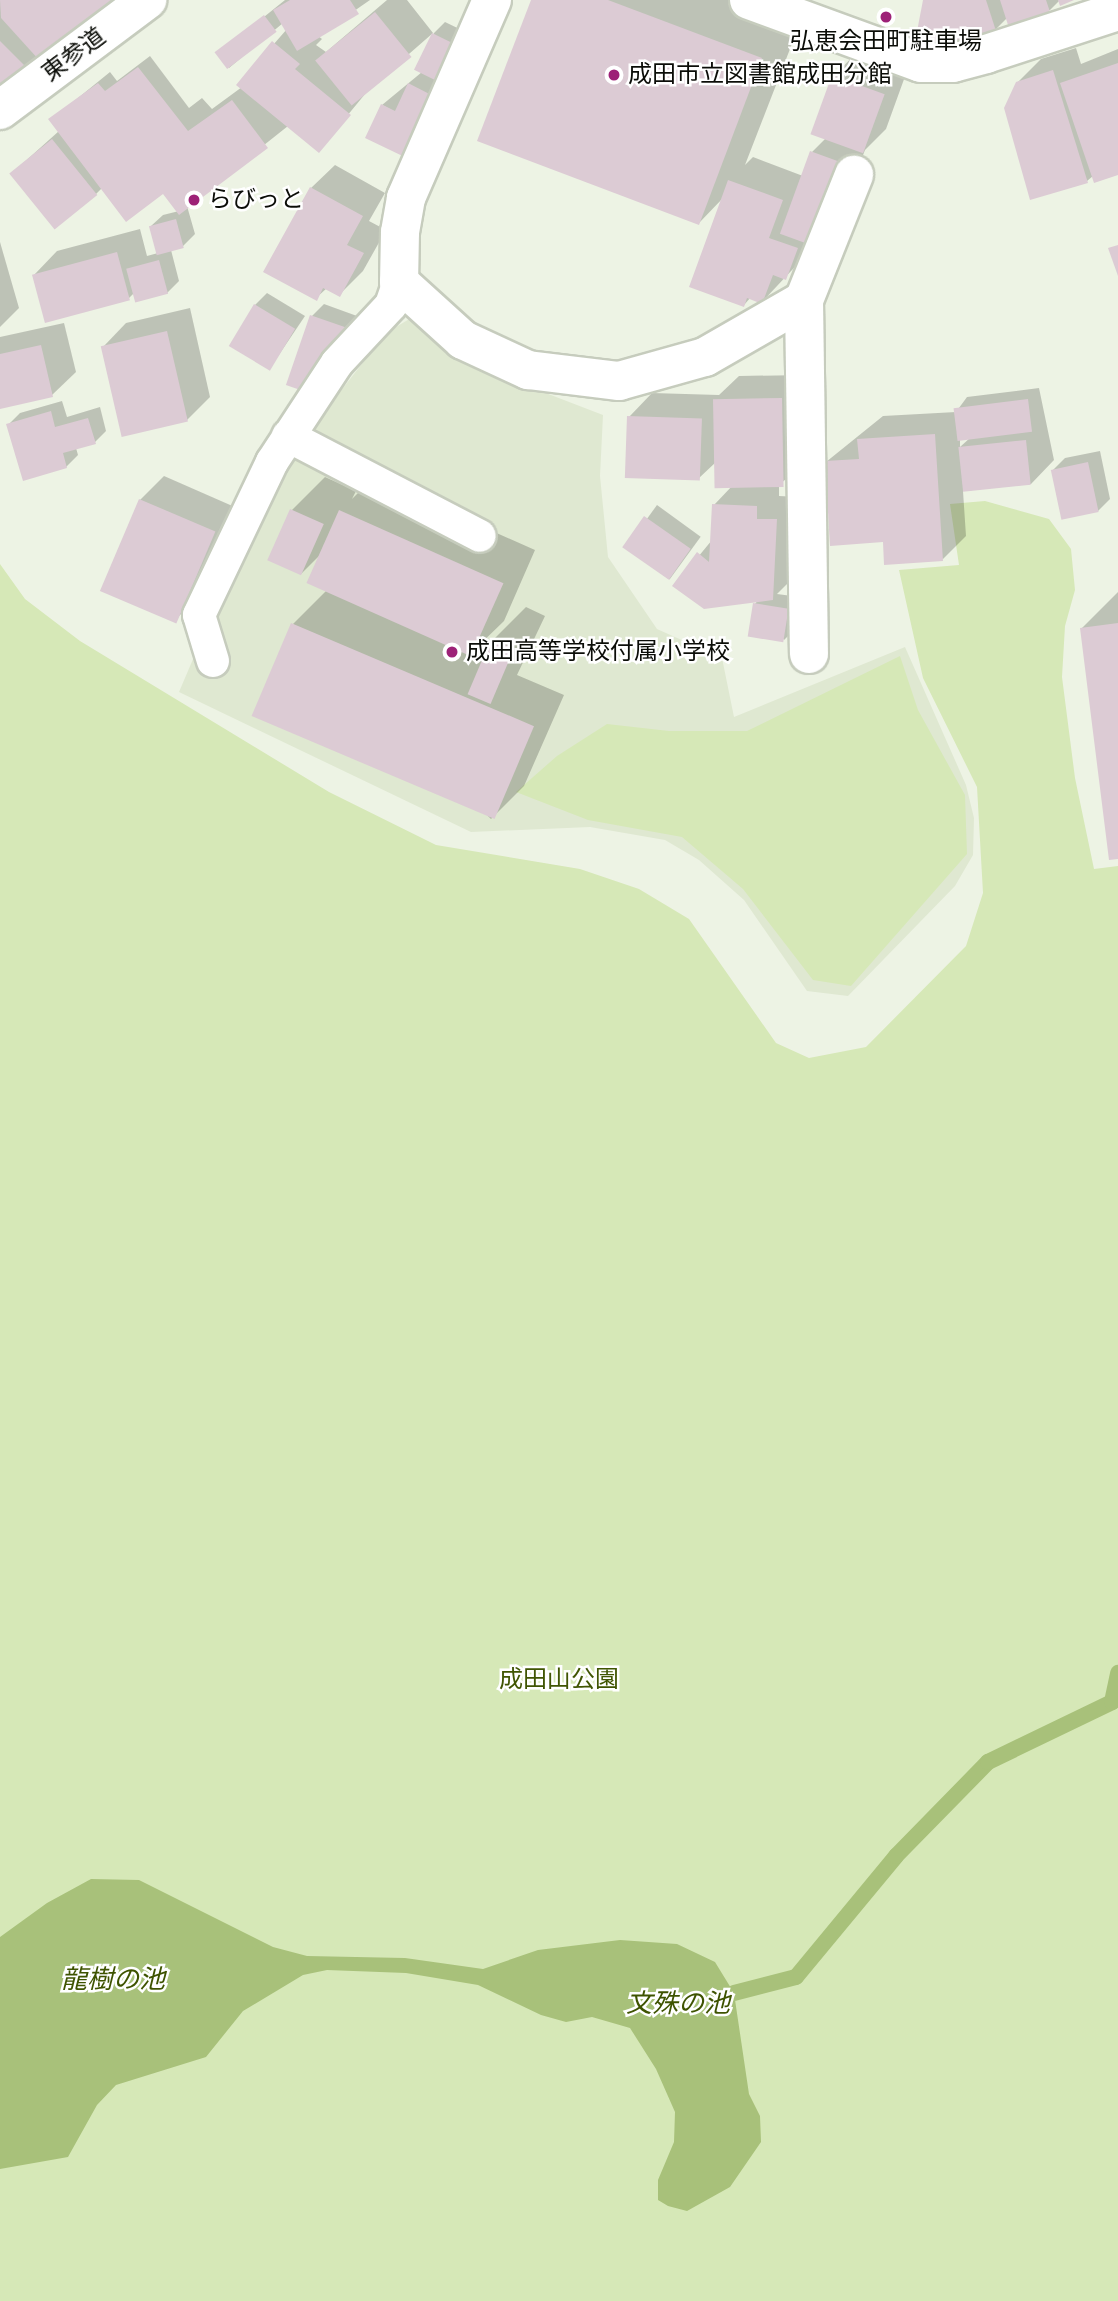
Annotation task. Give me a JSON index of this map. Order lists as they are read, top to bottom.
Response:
{
  "streets": {
    "street": ["東参道"]
  },
  "water": ["龍樹の池", "文殊の池"],
  "parks": ["成田山公園"],
  "places": [
    "弘恵会田町駐車場",
    "成田市立図書館成田分館",
    "らびっと",
    "成田高等学校付属小学校"
  ]
}
